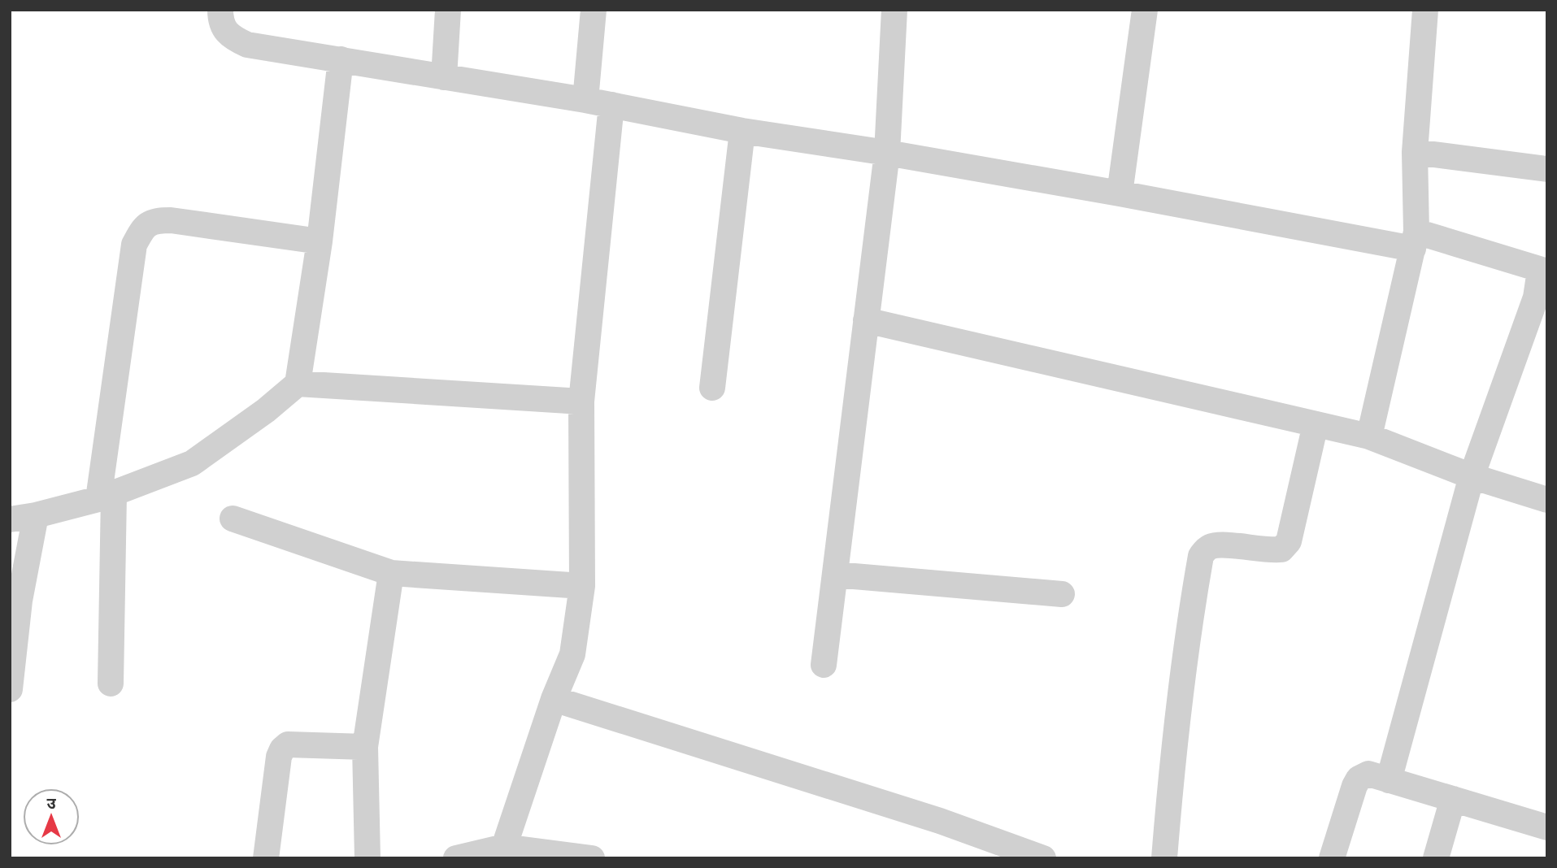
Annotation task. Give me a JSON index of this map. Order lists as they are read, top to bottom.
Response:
{
  "north": "top"
}
